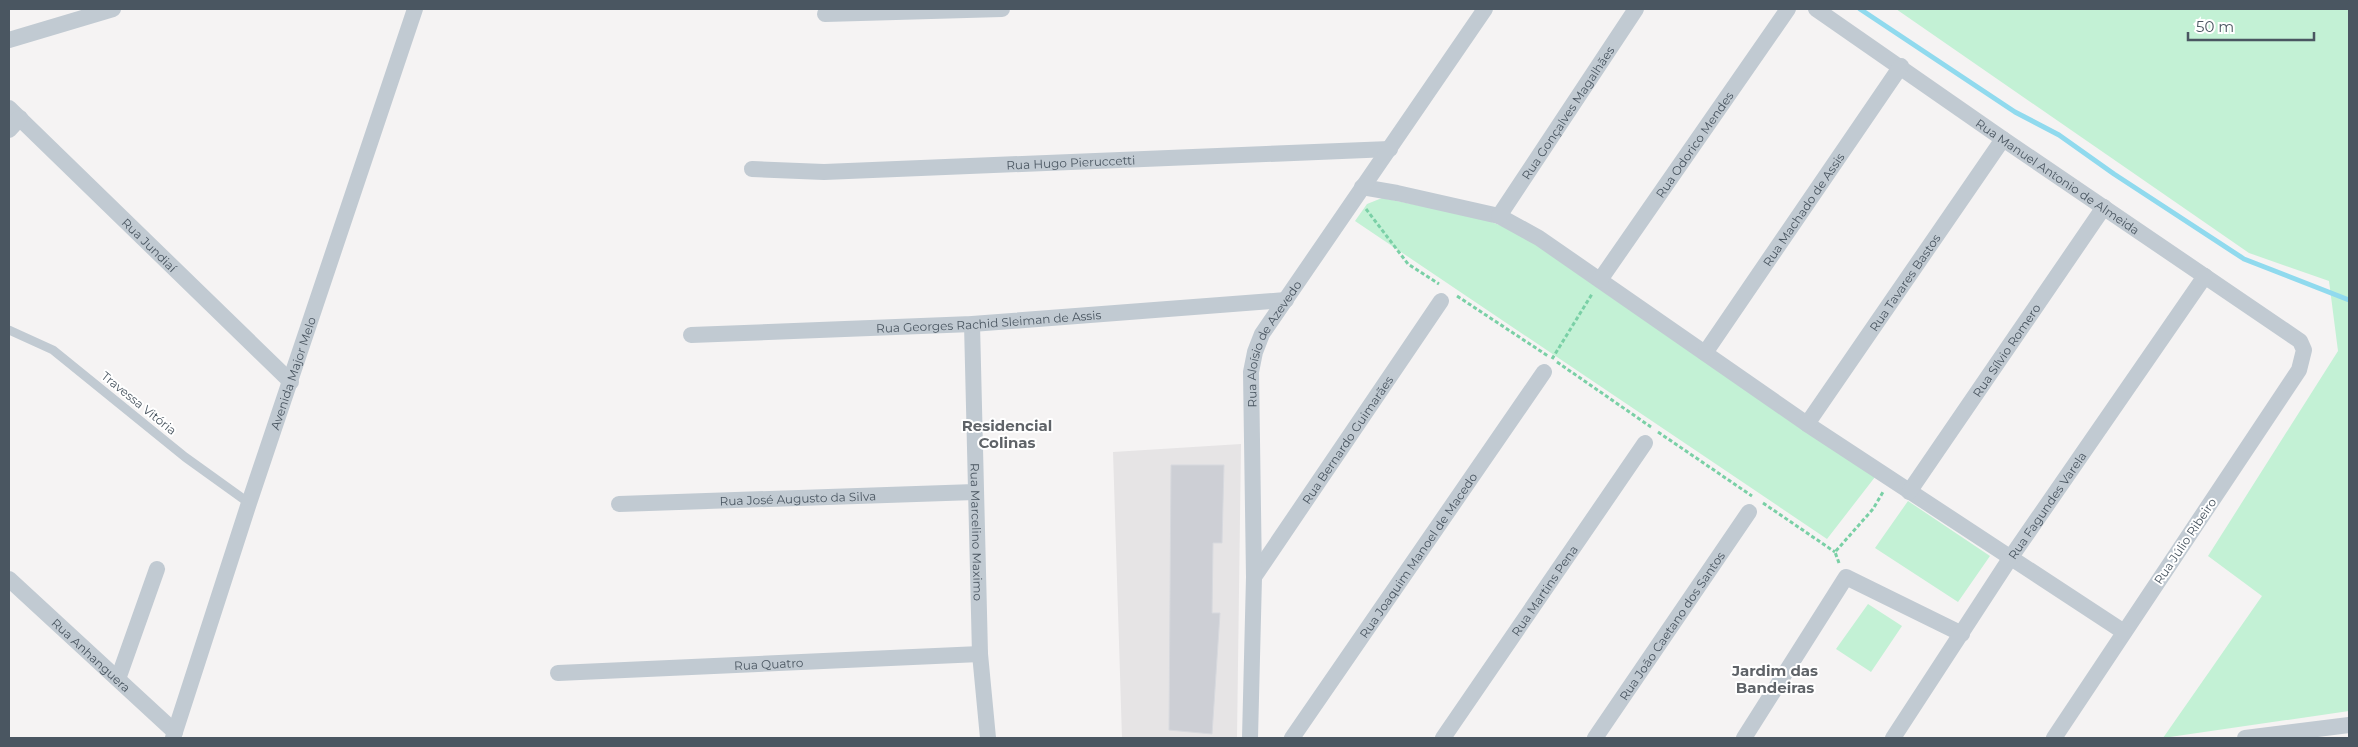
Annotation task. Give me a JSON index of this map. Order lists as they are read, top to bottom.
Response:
{
  "streets": {
    "street": [
      "Rua Gonçalves Magalhães",
      "Rua Odorico Mendes",
      "Rua Hugo Pieruccetti",
      "Rua Manuel Antonio de Almeida",
      "Rua Machado de Assis",
      "Rua Jundiaí",
      "Rua Tavares Bastos",
      "Rua Georges Rachid Sleiman de Assis",
      "Rua Aloísio de Azevedo",
      "Rua Sílvio Romero",
      "Avenida Major Melo",
      "Rua Bernardo Guimarães",
      "Rua José Augusto da Silva",
      "Rua Fagundes Varela",
      "Rua Marcelino Maximo",
      "Rua Júlio Ribeiro",
      "Rua Joaquim Manoel de Macedo",
      "Rua Martins Pena",
      "Rua João Caetano dos Santos",
      "Rua Anhanguera",
      "Rua Quatro"
    ],
    "lane": ["Travessa Vitória"]
  },
  "crossings": [
    ["Rua Hugo Pieruccetti", "Rua Aloísio de Azevedo"],
    ["Rua Manuel Antonio de Almeida", "Rua Machado de Assis"],
    ["Rua Manuel Antonio de Almeida", "Rua Tavares Bastos"],
    ["Rua Manuel Antonio de Almeida", "Rua Sílvio Romero"],
    ["Rua Manuel Antonio de Almeida", "Rua Fagundes Varela"],
    ["Rua Manuel Antonio de Almeida", "Rua Júlio Ribeiro"],
    ["Rua Jundiaí", "Avenida Major Melo"],
    ["Rua Georges Rachid Sleiman de Assis", "Rua Aloísio de Azevedo"],
    ["Rua Georges Rachid Sleiman de Assis", "Rua Marcelino Maximo"],
    ["Rua Aloísio de Azevedo", "Rua Bernardo Guimarães"],
    ["Avenida Major Melo", "Travessa Vitória"],
    ["Avenida Major Melo", "Rua Anhanguera"],
    ["Rua José Augusto da Silva", "Rua Marcelino Maximo"],
    ["Rua Marcelino Maximo", "Rua Quatro"]
  ],
  "districts": ["Residencial Colinas", "Jardim das Bandeiras"],
  "scale_bar": "50 m"
}
